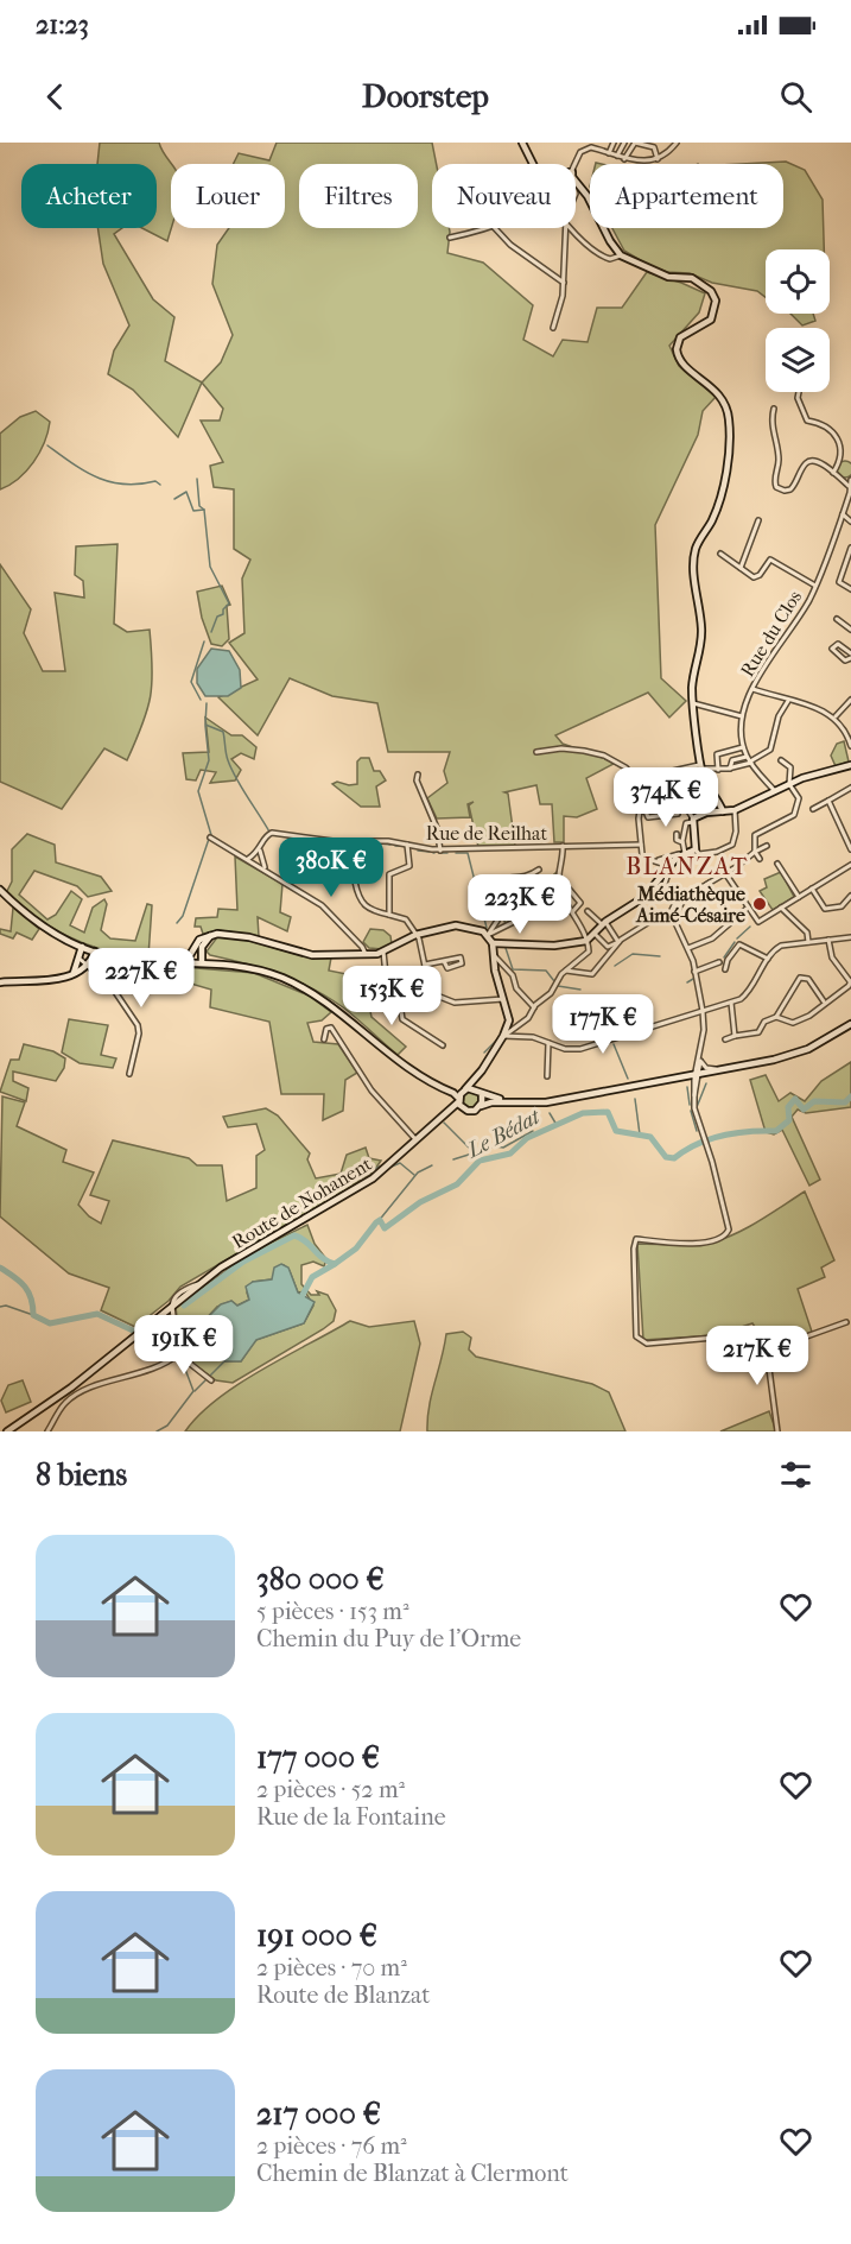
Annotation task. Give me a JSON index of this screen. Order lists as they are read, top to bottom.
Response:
{
  "streets": {
    "street": ["Rue du Clos", "Rue de Reilhat", "Route de Nohanent"]
  },
  "districts": ["BLANZAT"],
  "water": ["Le Bédat"],
  "places": ["Médiathèque Aimé-Césaire"],
  "page": {
    "status": "21:23",
    "header": "Doorstep",
    "chip": [
      "Acheter",
      "Louer",
      "Filtres",
      "Nouveau",
      "Appartement"
    ],
    "price": [
      "374K €",
      "380K €",
      "223K €",
      "227K €",
      "153K €",
      "177K €",
      "191K €",
      "217K €"
    ],
    "heading": "8 biens",
    "list": [
      {
        "name": "380 000 €",
        "note": "5 pièces · 153 m² · Chemin du Puy de l'Orme"
      },
      {
        "name": "177 000 €",
        "note": "2 pièces · 52 m² · Rue de la Fontaine"
      },
      {
        "name": "191 000 €",
        "note": "2 pièces · 70 m² · Route de Blanzat"
      },
      {
        "name": "217 000 €",
        "note": "2 pièces · 76 m² · Chemin de Blanzat à Clermont"
      }
    ]
  }
}
